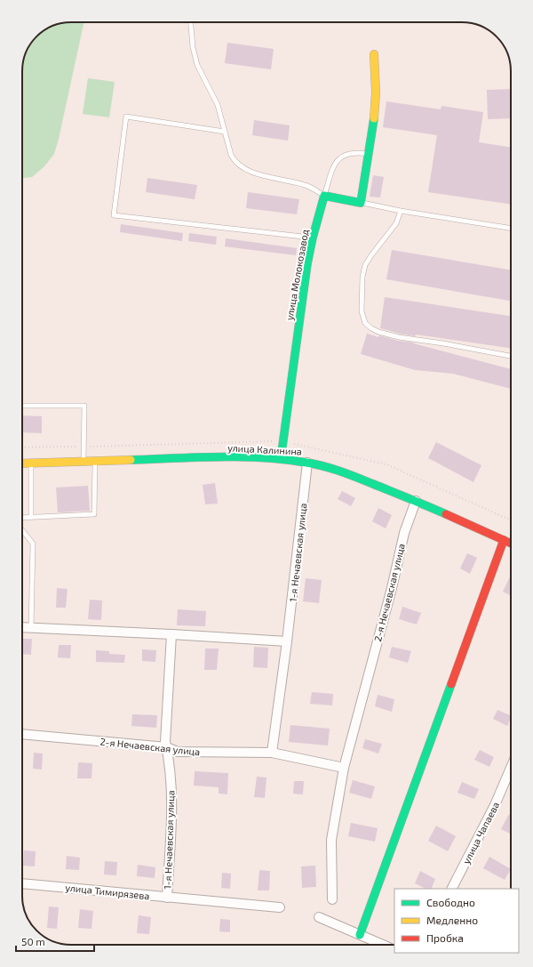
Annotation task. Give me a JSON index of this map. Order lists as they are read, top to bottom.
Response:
{
  "streets": {
    "street": [
      "улица Молокозавод",
      "улица Калинина",
      "1-я Нечаевская улица",
      "2-я Нечаевская улица",
      "улица Чапаева",
      "улица Тимирязева"
    ]
  },
  "crossings": [
    ["улица Молокозавод", "улица Калинина"],
    ["улица Калинина", "1-я Нечаевская улица"],
    ["улица Калинина", "2-я Нечаевская улица"],
    ["1-я Нечаевская улица", "2-я Нечаевская улица"],
    ["1-я Нечаевская улица", "улица Тимирязева"]
  ],
  "legend": ["Свободно", "Медленно", "Пробка"],
  "scale_bar": "50 m"
}
